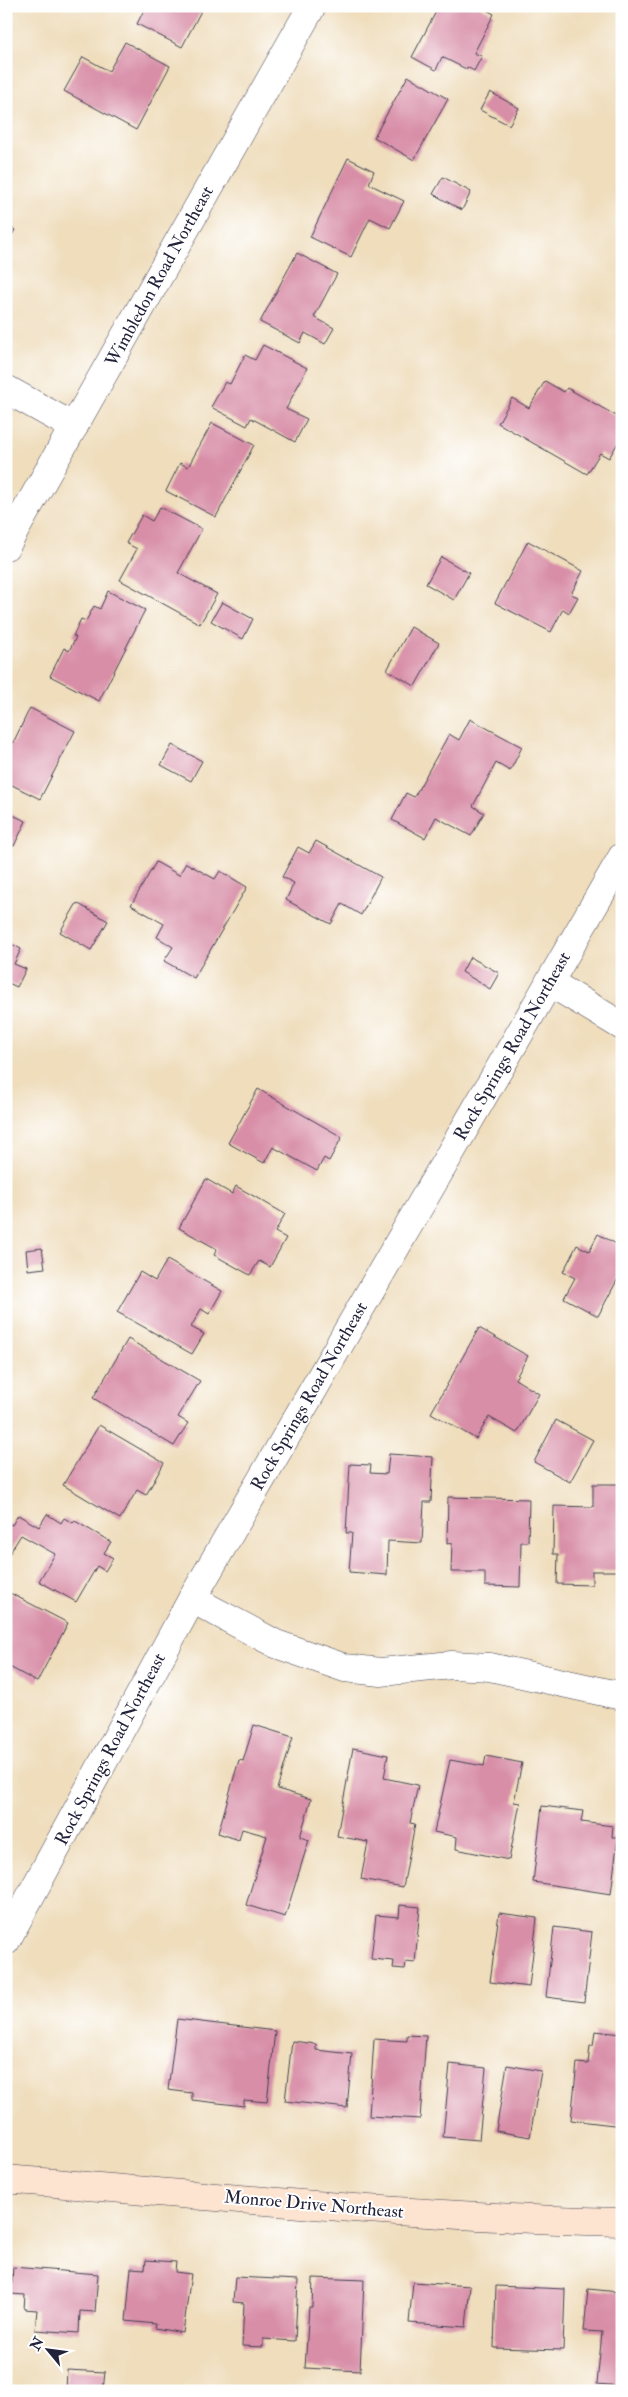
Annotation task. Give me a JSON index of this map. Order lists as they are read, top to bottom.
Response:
{
  "streets": {
    "main road": ["Monroe Drive Northeast"],
    "street": ["Wimbledon Road Northeast", "Rock Springs Road Northeast"]
  },
  "north": "top left"
}
